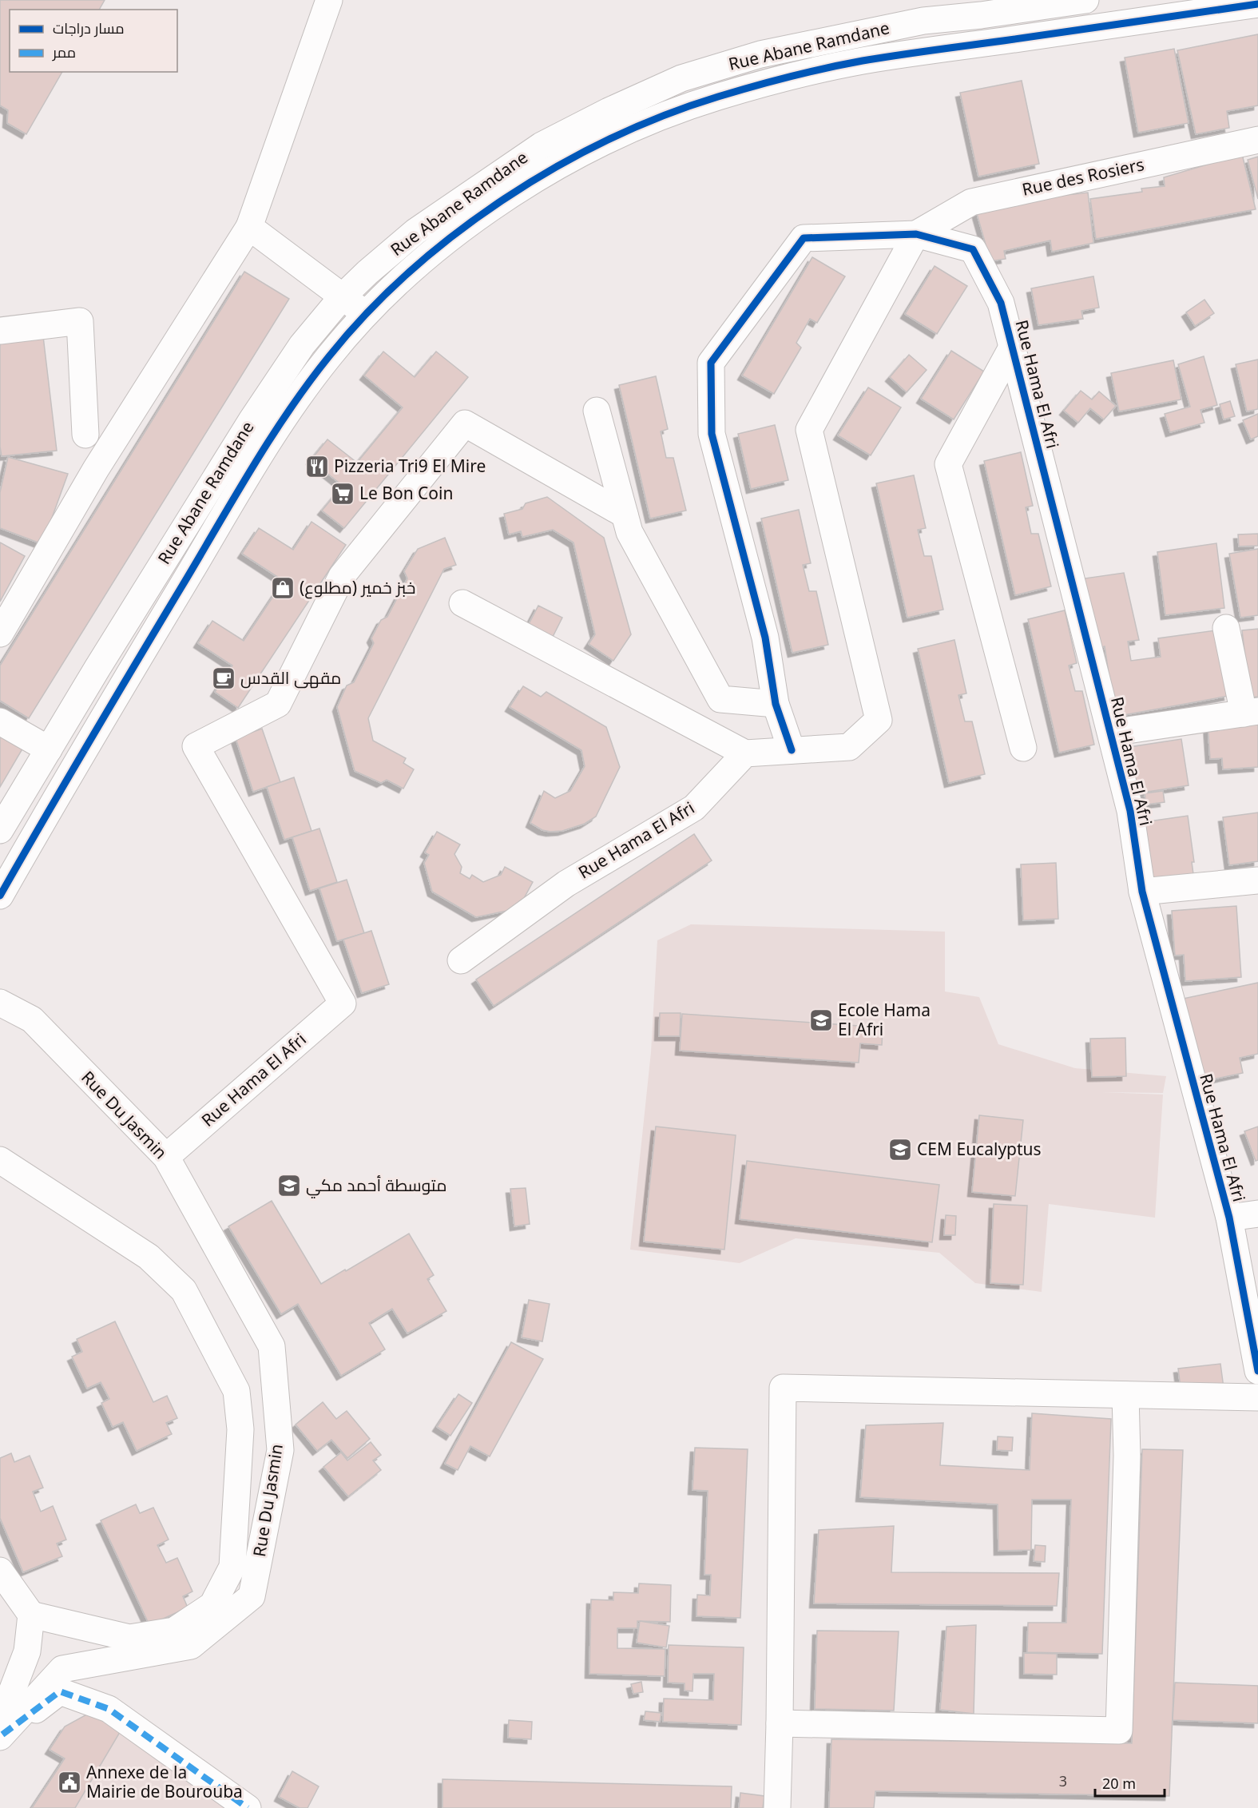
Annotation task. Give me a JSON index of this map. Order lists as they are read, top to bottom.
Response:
{
  "streets": {
    "street": [
      "Rue Abane Ramdane",
      "Rue des Rosiers",
      "Rue Hama El Afri",
      "Rue Du Jasmin"
    ]
  },
  "crossings": [
    ["Rue des Rosiers", "Rue Hama El Afri"],
    ["Rue Hama El Afri", "Rue Du Jasmin"]
  ],
  "places": {
    "restaurant": ["Pizzeria Tri9 El Mire"],
    "supermarket": ["Le Bon Coin"],
    "shop": ["خبز خمير (مطلوع)"],
    "cafe": ["مقهى القدس"],
    "school or university": ["Ecole Hama El Afri", "CEM Eucalyptus", "متوسطة أحمد مكي"],
    "public building": ["Annexe de la Mairie de Bourouba"]
  },
  "house_numbers": ["3"],
  "legend": ["مسار دراجات", "ممر"],
  "scale_bar": "20 m"
}
